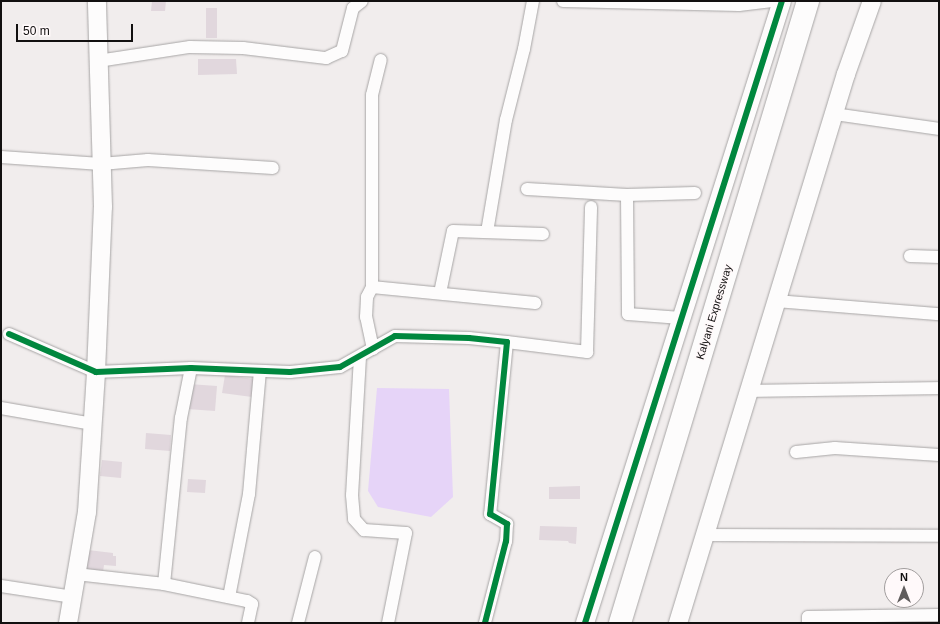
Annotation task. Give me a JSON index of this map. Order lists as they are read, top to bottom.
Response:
{
  "streets": {
    "highway": ["Kalyani Expressway"]
  },
  "scale_bar": "50 m",
  "north": "top"
}
